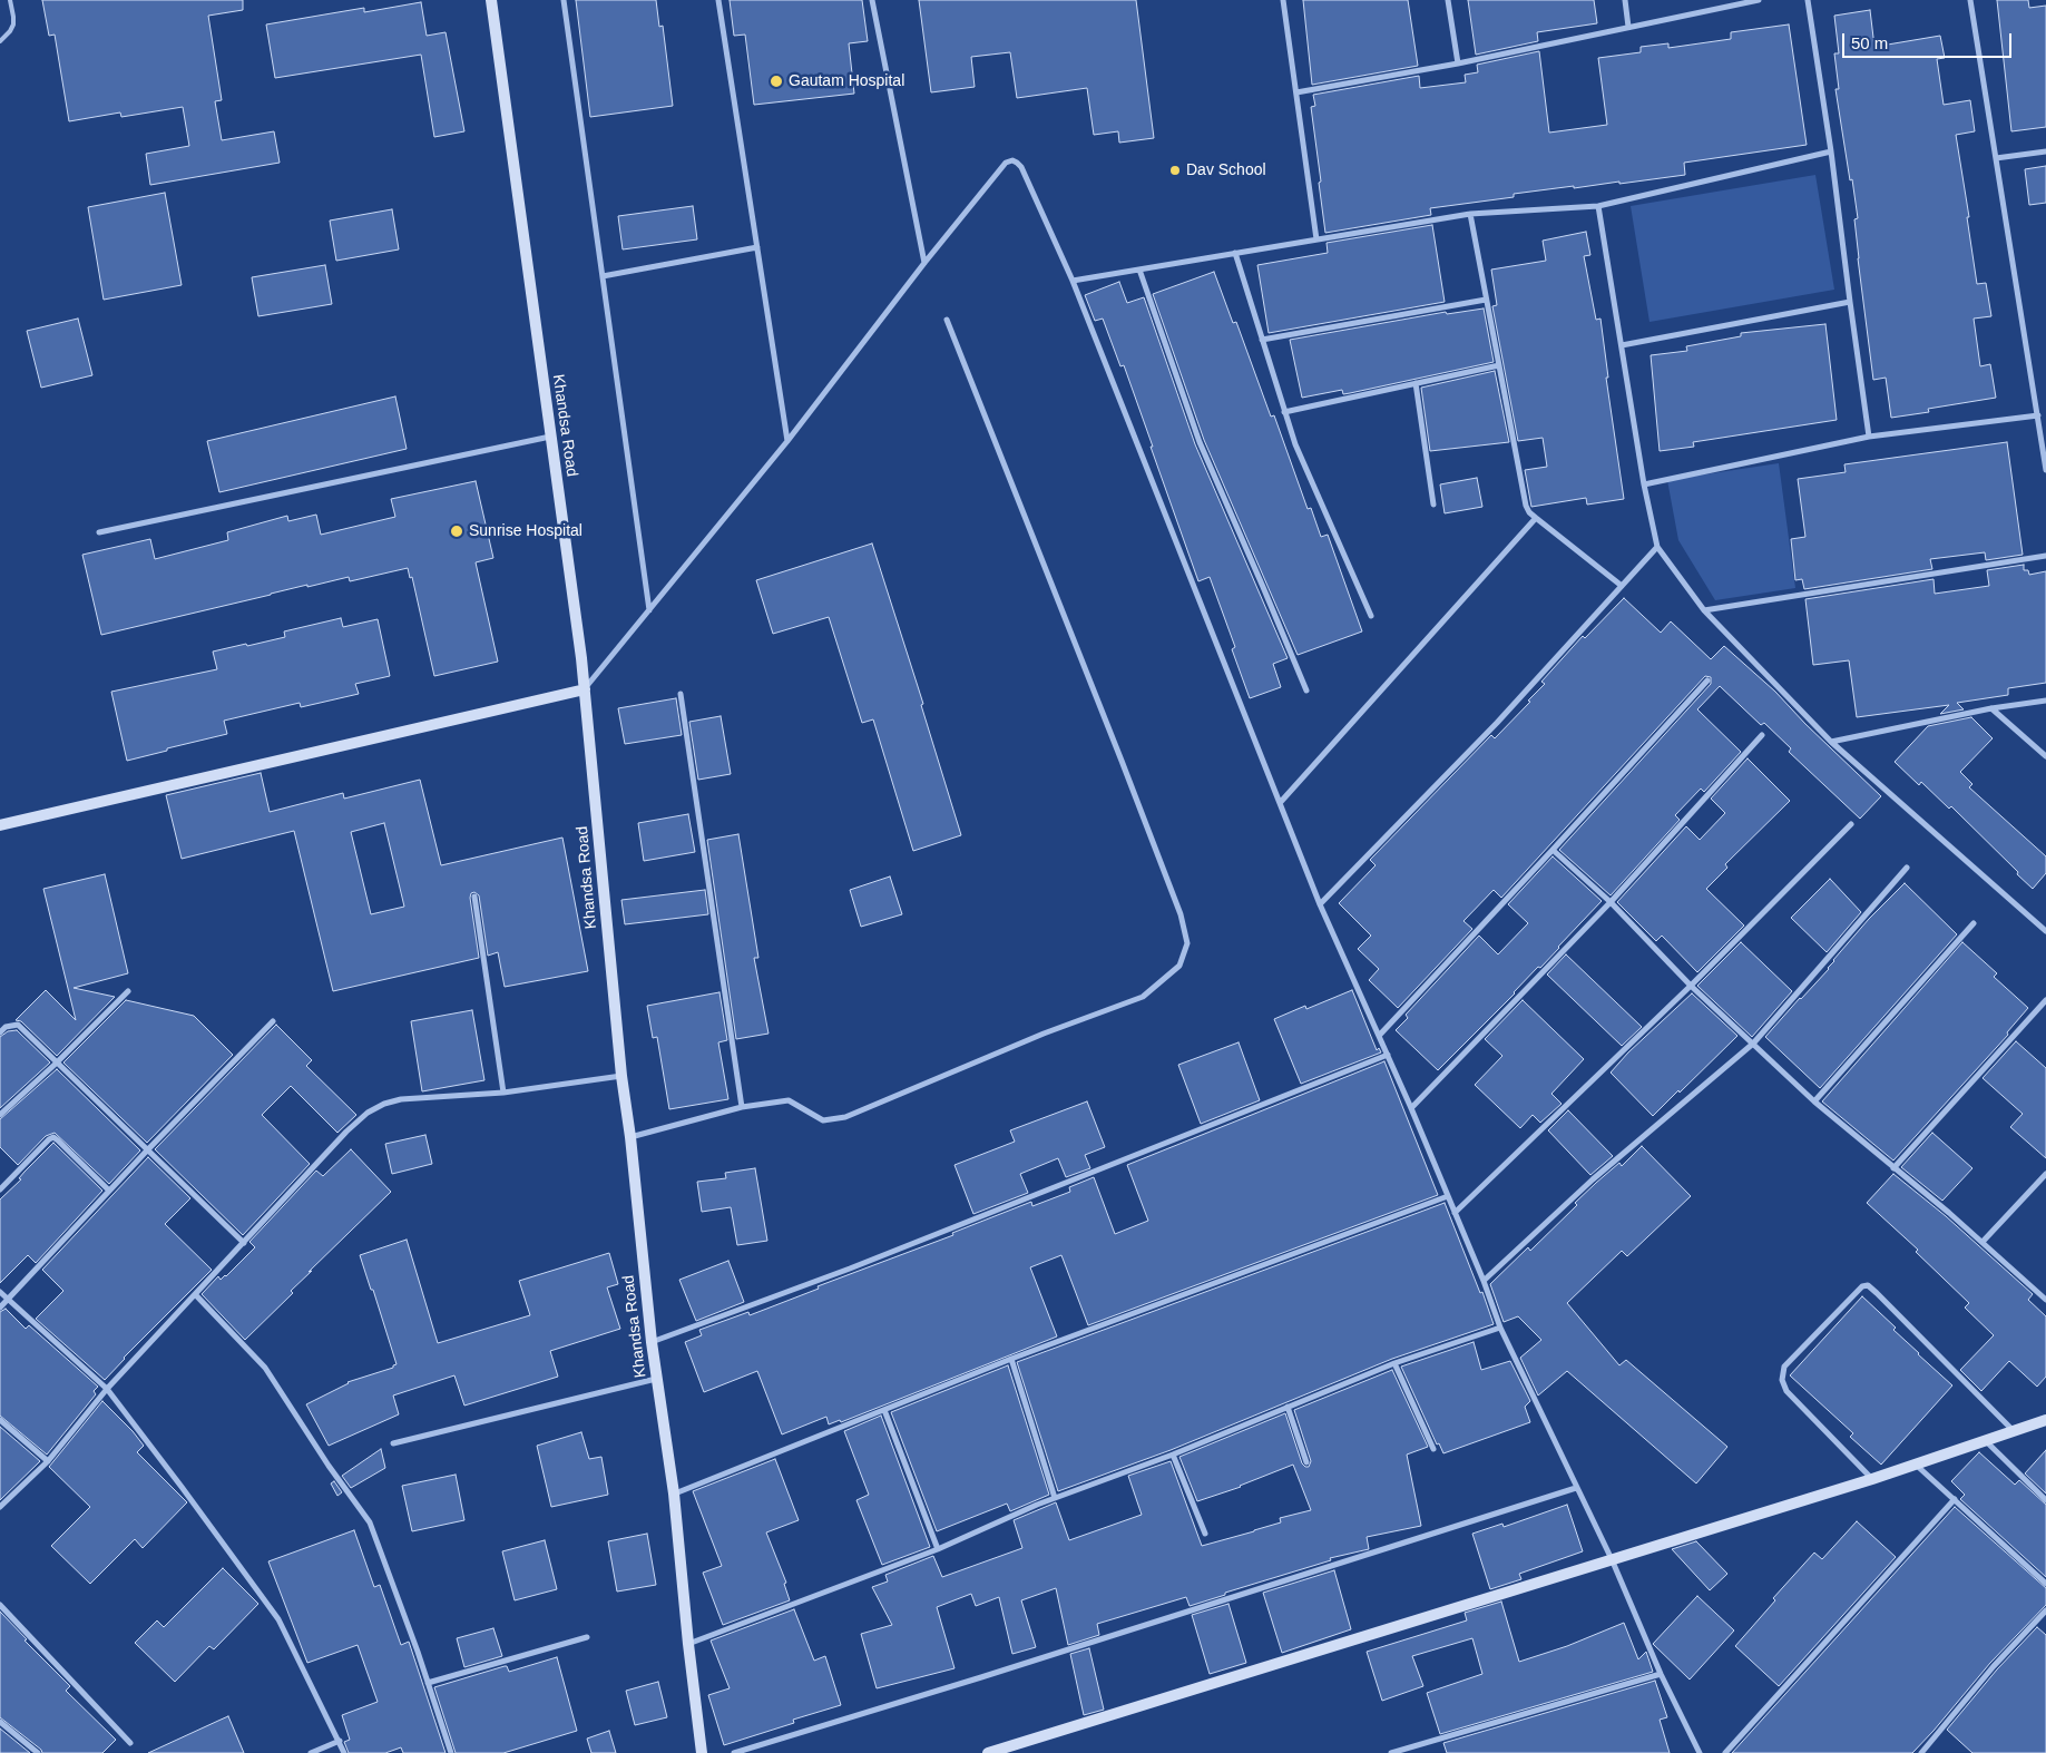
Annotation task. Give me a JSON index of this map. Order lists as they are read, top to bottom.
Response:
{
  "streets": {
    "street": ["Khandsa Road"]
  },
  "places": ["Gautam Hospital", "Dav School", "Sunrise Hospital"],
  "scale_bar": "50 m"
}
